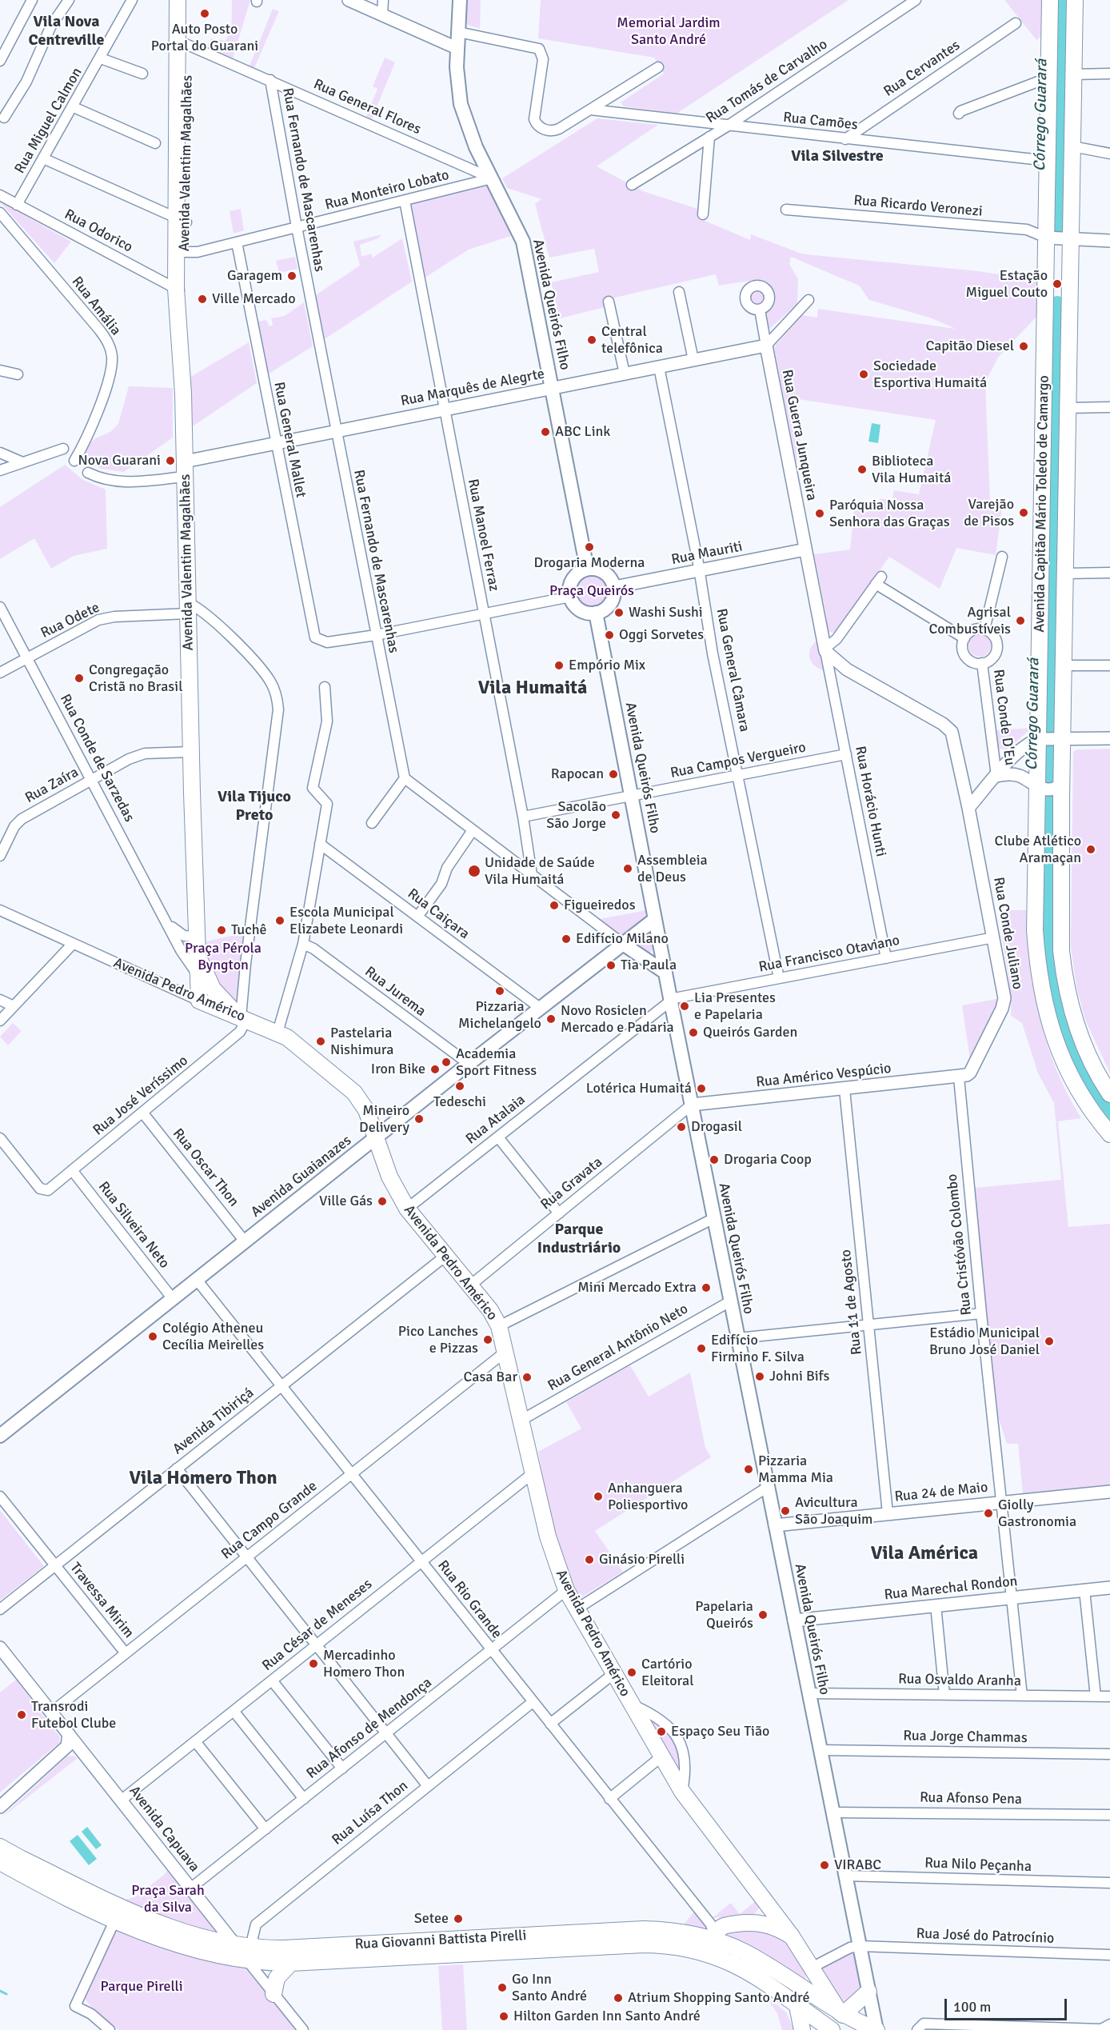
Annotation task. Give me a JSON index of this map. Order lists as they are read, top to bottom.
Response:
{
  "streets": {
    "main road": [
      "Avenida Valentim Magalhães",
      "Avenida Queirós Filho",
      "Avenida Capitão Mário Toledo de Camargo",
      "Avenida Pedro Américo",
      "Avenida Guaianazes",
      "Rua Giovanni Battista Pirelli"
    ],
    "street": [
      "Rua Cervantes",
      "Rua Tomás de Carvalho",
      "Rua General Flores",
      "Rua Miguel Calmon",
      "Rua Camões",
      "Rua Fernando de Mascarenhas",
      "Rua Monteiro Lobato",
      "Rua Ricardo Veronezi",
      "Rua Odorico",
      "Rua Amália",
      "Rua Marquês de Alegrte",
      "Rua Guerra Junqueira",
      "Rua General Mallet",
      "Rua Manoel Ferraz",
      "Rua Mauriti",
      "Rua Odete",
      "Rua General Câmara",
      "Rua Conde D'Eu",
      "Rua Conde de Sarzedas",
      "Rua Campos Vergueiro",
      "Rua Zaíra",
      "Rua Horácio Hunti",
      "Rua Caiçara",
      "Rua Conde Juliano",
      "Rua Francisco Otaviano",
      "Rua Jurema",
      "Rua Américo Vespúcio",
      "Rua José Veríssimo",
      "Rua Atalaia",
      "Rua Oscar Thon",
      "Rua Gravata",
      "Rua Silveira Neto",
      "Rua Cristóvão Colombo",
      "Rua 11 de Agosto",
      "Rua General Antônio Neto",
      "Avenida Tibiriçá",
      "Rua 24 de Maio",
      "Rua Campo Grande",
      "Rua Marechal Rondon",
      "Rua Rio Grande",
      "Travessa Mirim",
      "Rua César de Meneses",
      "Rua Osvaldo Aranha",
      "Rua Afonso de Mendonça",
      "Rua Jorge Chammas",
      "Rua Afonso Pena",
      "Rua Luísa Thon",
      "Avenida Capuava",
      "Rua Nilo Peçanha",
      "Rua José do Patrocínio"
    ]
  },
  "crossings": [
    ["Rua Cervantes", "Rua Camões"],
    ["Rua Tomás de Carvalho", "Rua Camões"],
    ["Rua General Flores", "Avenida Valentim Magalhães"],
    ["Rua General Flores", "Rua Fernando de Mascarenhas"],
    ["Rua General Flores", "Rua Monteiro Lobato"],
    ["Rua General Flores", "Avenida Queirós Filho"],
    ["Rua Miguel Calmon", "Rua Odorico"],
    ["Rua Camões", "Avenida Capitão Mário Toledo de Camargo"],
    ["Avenida Valentim Magalhães", "Rua Monteiro Lobato"],
    ["Avenida Valentim Magalhães", "Rua Odorico"],
    ["Avenida Valentim Magalhães", "Rua Marquês de Alegrte"],
    ["Avenida Valentim Magalhães", "Rua Odete"],
    ["Avenida Valentim Magalhães", "Rua Conde de Sarzedas"],
    ["Avenida Valentim Magalhães", "Rua Zaíra"],
    ["Avenida Valentim Magalhães", "Avenida Pedro Américo"],
    ["Rua Fernando de Mascarenhas", "Rua Monteiro Lobato"],
    ["Rua Fernando de Mascarenhas", "Rua Marquês de Alegrte"],
    ["Rua Fernando de Mascarenhas", "Rua General Mallet"],
    ["Rua Monteiro Lobato", "Avenida Queirós Filho"],
    ["Rua Monteiro Lobato", "Rua General Mallet"],
    ["Rua Monteiro Lobato", "Rua Manoel Ferraz"],
    ["Rua Ricardo Veronezi", "Avenida Capitão Mário Toledo de Camargo"],
    ["Avenida Queirós Filho", "Rua Marquês de Alegrte"],
    ["Avenida Queirós Filho", "Rua Mauriti"],
    ["Avenida Queirós Filho", "Rua Campos Vergueiro"],
    ["Avenida Queirós Filho", "Rua Francisco Otaviano"],
    ["Avenida Queirós Filho", "Rua Américo Vespúcio"],
    ["Avenida Queirós Filho", "Rua Atalaia"],
    ["Avenida Queirós Filho", "Avenida Guaianazes"],
    ["Avenida Queirós Filho", "Rua Gravata"],
    ["Avenida Queirós Filho", "Rua General Antônio Neto"],
    ["Avenida Queirós Filho", "Rua 24 de Maio"],
    ["Avenida Queirós Filho", "Rua Marechal Rondon"],
    ["Avenida Queirós Filho", "Rua Osvaldo Aranha"],
    ["Avenida Queirós Filho", "Rua Jorge Chammas"],
    ["Avenida Queirós Filho", "Rua Afonso Pena"],
    ["Avenida Queirós Filho", "Rua Nilo Peçanha"],
    ["Avenida Queirós Filho", "Rua José do Patrocínio"],
    ["Avenida Queirós Filho", "Rua Giovanni Battista Pirelli"],
    ["Rua Marquês de Alegrte", "Rua Guerra Junqueira"],
    ["Rua Marquês de Alegrte", "Rua General Mallet"],
    ["Rua Marquês de Alegrte", "Rua Manoel Ferraz"],
    ["Rua Marquês de Alegrte", "Rua General Câmara"],
    ["Rua Guerra Junqueira", "Rua Mauriti"],
    ["Rua Guerra Junqueira", "Rua Horácio Hunti"],
    ["Rua Guerra Junqueira", "Rua Conde Juliano"],
    ["Rua Manoel Ferraz", "Rua Campos Vergueiro"],
    ["Rua Mauriti", "Rua General Câmara"],
    ["Rua Odete", "Rua Conde de Sarzedas"],
    ["Rua General Câmara", "Rua Campos Vergueiro"],
    ["Rua General Câmara", "Rua Francisco Otaviano"],
    ["Rua Conde de Sarzedas", "Rua Zaíra"],
    ["Rua Campos Vergueiro", "Rua Horácio Hunti"],
    ["Rua Horácio Hunti", "Rua Conde Juliano"],
    ["Rua Horácio Hunti", "Rua Francisco Otaviano"],
    ["Rua Caiçara", "Avenida Guaianazes"],
    ["Rua Conde Juliano", "Rua Francisco Otaviano"],
    ["Rua Conde Juliano", "Rua Américo Vespúcio"],
    ["Rua Conde Juliano", "Rua Cristóvão Colombo"],
    ["Rua Francisco Otaviano", "Rua Atalaia"],
    ["Avenida Pedro Américo", "Rua José Veríssimo"],
    ["Avenida Pedro Américo", "Rua Atalaia"],
    ["Avenida Pedro Américo", "Avenida Guaianazes"],
    ["Avenida Pedro Américo", "Rua Gravata"],
    ["Avenida Pedro Américo", "Rua General Antônio Neto"],
    ["Avenida Pedro Américo", "Avenida Tibiriçá"],
    ["Avenida Pedro Américo", "Rua Campo Grande"],
    ["Avenida Pedro Américo", "Rua César de Meneses"],
    ["Avenida Pedro Américo", "Rua Afonso de Mendonça"],
    ["Avenida Pedro Américo", "Rua Giovanni Battista Pirelli"],
    ["Rua Jurema", "Avenida Guaianazes"],
    ["Rua Américo Vespúcio", "Rua Gravata"],
    ["Rua Américo Vespúcio", "Rua Cristóvão Colombo"],
    ["Rua Américo Vespúcio", "Rua 11 de Agosto"],
    ["Rua José Veríssimo", "Rua Oscar Thon"],
    ["Rua José Veríssimo", "Rua Silveira Neto"],
    ["Rua Oscar Thon", "Avenida Guaianazes"],
    ["Avenida Guaianazes", "Rua Silveira Neto"],
    ["Avenida Guaianazes", "Rua Rio Grande"],
    ["Rua Cristóvão Colombo", "Rua 24 de Maio"],
    ["Rua Cristóvão Colombo", "Rua Marechal Rondon"],
    ["Rua Cristóvão Colombo", "Rua Osvaldo Aranha"],
    ["Rua 11 de Agosto", "Rua 24 de Maio"],
    ["Avenida Tibiriçá", "Rua Rio Grande"],
    ["Avenida Tibiriçá", "Travessa Mirim"],
    ["Rua Campo Grande", "Rua Rio Grande"],
    ["Rua Campo Grande", "Travessa Mirim"],
    ["Rua Campo Grande", "Avenida Capuava"],
    ["Rua Rio Grande", "Rua César de Meneses"],
    ["Rua Rio Grande", "Rua Afonso de Mendonça"],
    ["Rua Rio Grande", "Rua Luísa Thon"],
    ["Rua Rio Grande", "Rua Giovanni Battista Pirelli"],
    ["Rua César de Meneses", "Avenida Capuava"],
    ["Rua Afonso de Mendonça", "Avenida Capuava"],
    ["Rua Luísa Thon", "Avenida Capuava"],
    ["Rua Luísa Thon", "Rua Giovanni Battista Pirelli"],
    ["Avenida Capuava", "Rua Giovanni Battista Pirelli"]
  ],
  "districts": [
    "Vila Nova Centreville",
    "Vila Silvestre",
    "Vila Humaitá",
    "Vila Tijuco Preto",
    "Parque Industriário",
    "Vila Homero Thon",
    "Vila América"
  ],
  "water": ["Córrego Guarará"],
  "parks": [
    "Memorial Jardim Santo André",
    "Praça Queirós",
    "Praça Pérola Byngton",
    "Praça Sarah da Silva",
    "Parque Pirelli"
  ],
  "places": [
    "Auto Posto Portal do Guarani",
    "Garagem",
    "Estação Miguel Couto",
    "Ville Mercado",
    "Central telefônica",
    "Capitão Diesel",
    "Sociedade Esportiva Humaitá",
    "ABC Link",
    "Nova Guarani",
    "Biblioteca Vila Humaitá",
    "Varejão de Pisos",
    "Paróquia Nossa Senhora das Graças",
    "Drogaria Moderna",
    "Washi Sushi",
    "Agrisal Combustíveis",
    "Oggi Sorvetes",
    "Empório Mix",
    "Congregação Cristã no Brasil",
    "Rapocan",
    "Sacolão São Jorge",
    "Clube Atlético Aramaçan",
    "Assembleia de Deus",
    "Unidade de Saúde Vila Humaitá",
    "Figueiredos",
    "Escola Municipal Elizabete Leonardi",
    "Tuchê",
    "Edifício Milano",
    "Tia Paula",
    "Pizzaria Michelangelo",
    "Lia Presentes e Papelaria",
    "Novo Rosiclen Mercado e Padaria",
    "Queirós Garden",
    "Pastelaria Nishimura",
    "Academia Sport Fitness",
    "Iron Bike",
    "Tedeschi",
    "Lotérica Humaitá",
    "Mineiro Delivery",
    "Drogasil",
    "Drogaria Coop",
    "Ville Gás",
    "Mini Mercado Extra",
    "Colégio Atheneu Cecília Meirelles",
    "Pico Lanches e Pizzas",
    "Estádio Municipal Bruno José Daniel",
    "Edifício Firmino F. Silva",
    "Johni Bifs",
    "Casa Bar",
    "Pizzaria Mamma Mia",
    "Anhanguera Poliesportivo",
    "Avicultura São Joaquim",
    "Giolly Gastronomia",
    "Ginásio Pirelli",
    "Papelaria Queirós",
    "Mercadinho Homero Thon",
    "Cartório Eleitoral",
    "Transrodi Futebol Clube",
    "Espaço Seu Tião",
    "VIRABC",
    "Setee",
    "Go Inn Santo André",
    "Atrium Shopping Santo André",
    "Hilton Garden Inn Santo André"
  ],
  "scale_bar": "100 m"
}
